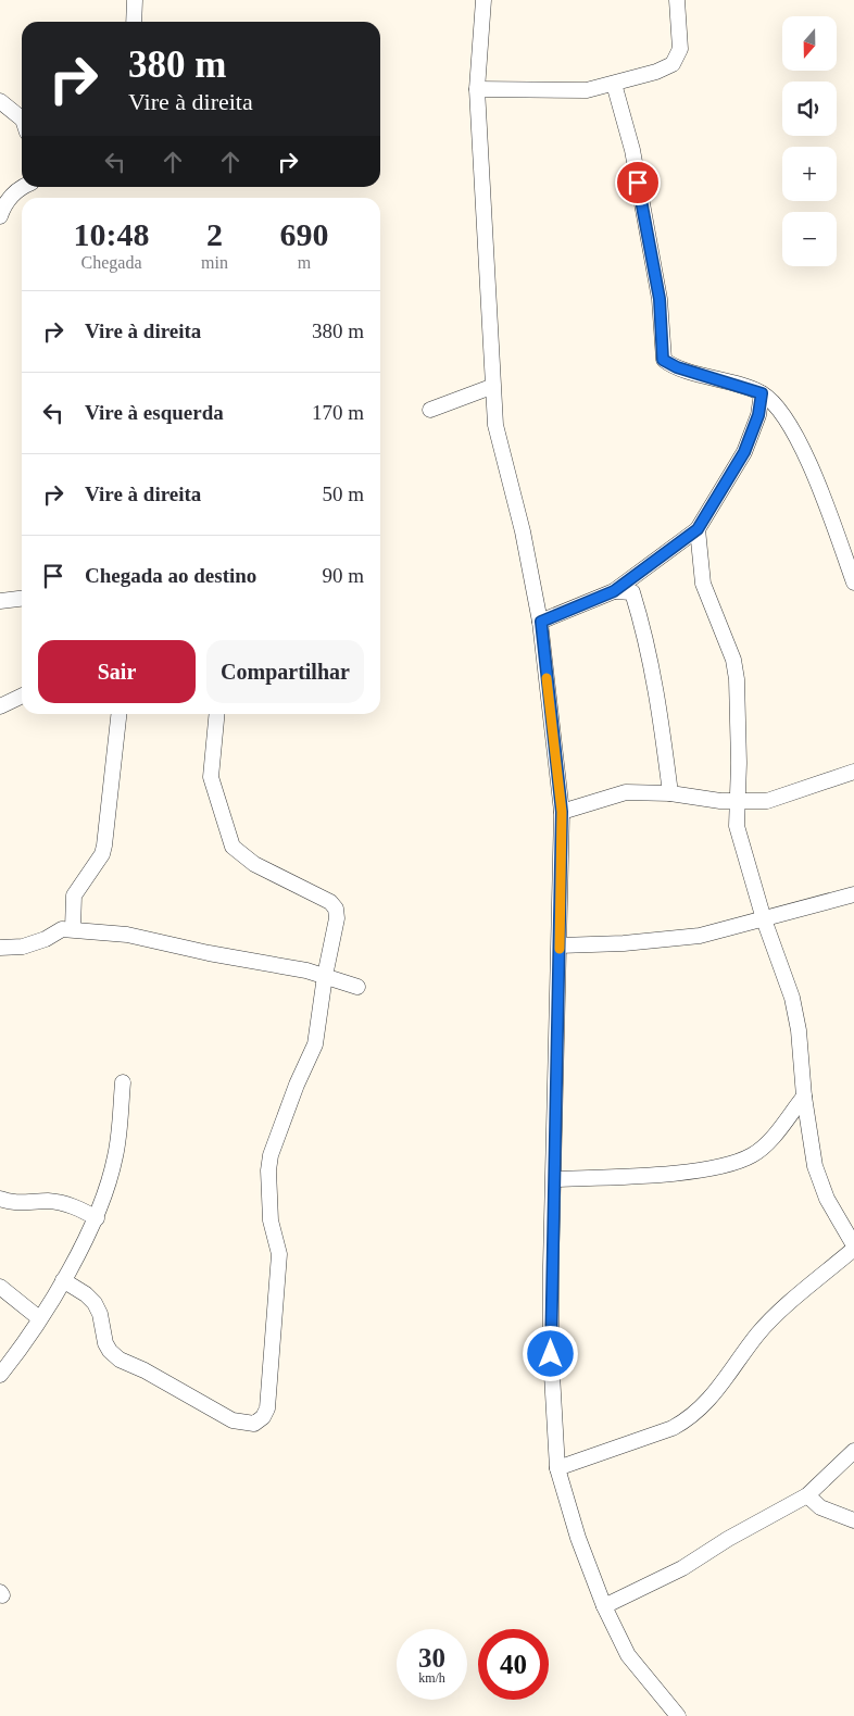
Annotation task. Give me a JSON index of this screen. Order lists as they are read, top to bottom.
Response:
{
  "north": "bottom",
  "page": {
    "map_buttons": ["+", "−"],
    "turn": ["380 m", "Vire à direita"],
    "eta": [
      "10:48",
      "Chegada",
      "2",
      "min",
      "690",
      "m"
    ],
    "list": [
      {
        "name": "Vire à direita",
        "value": "380 m"
      },
      {
        "name": "Vire à esquerda",
        "value": "170 m"
      },
      {
        "name": "Vire à direita",
        "value": "50 m"
      },
      {
        "name": "Chegada ao destino",
        "value": "90 m"
      }
    ],
    "buttons": ["Sair", "Compartilhar"],
    "speed": "30 km/h",
    "limit": "40"
  }
}
